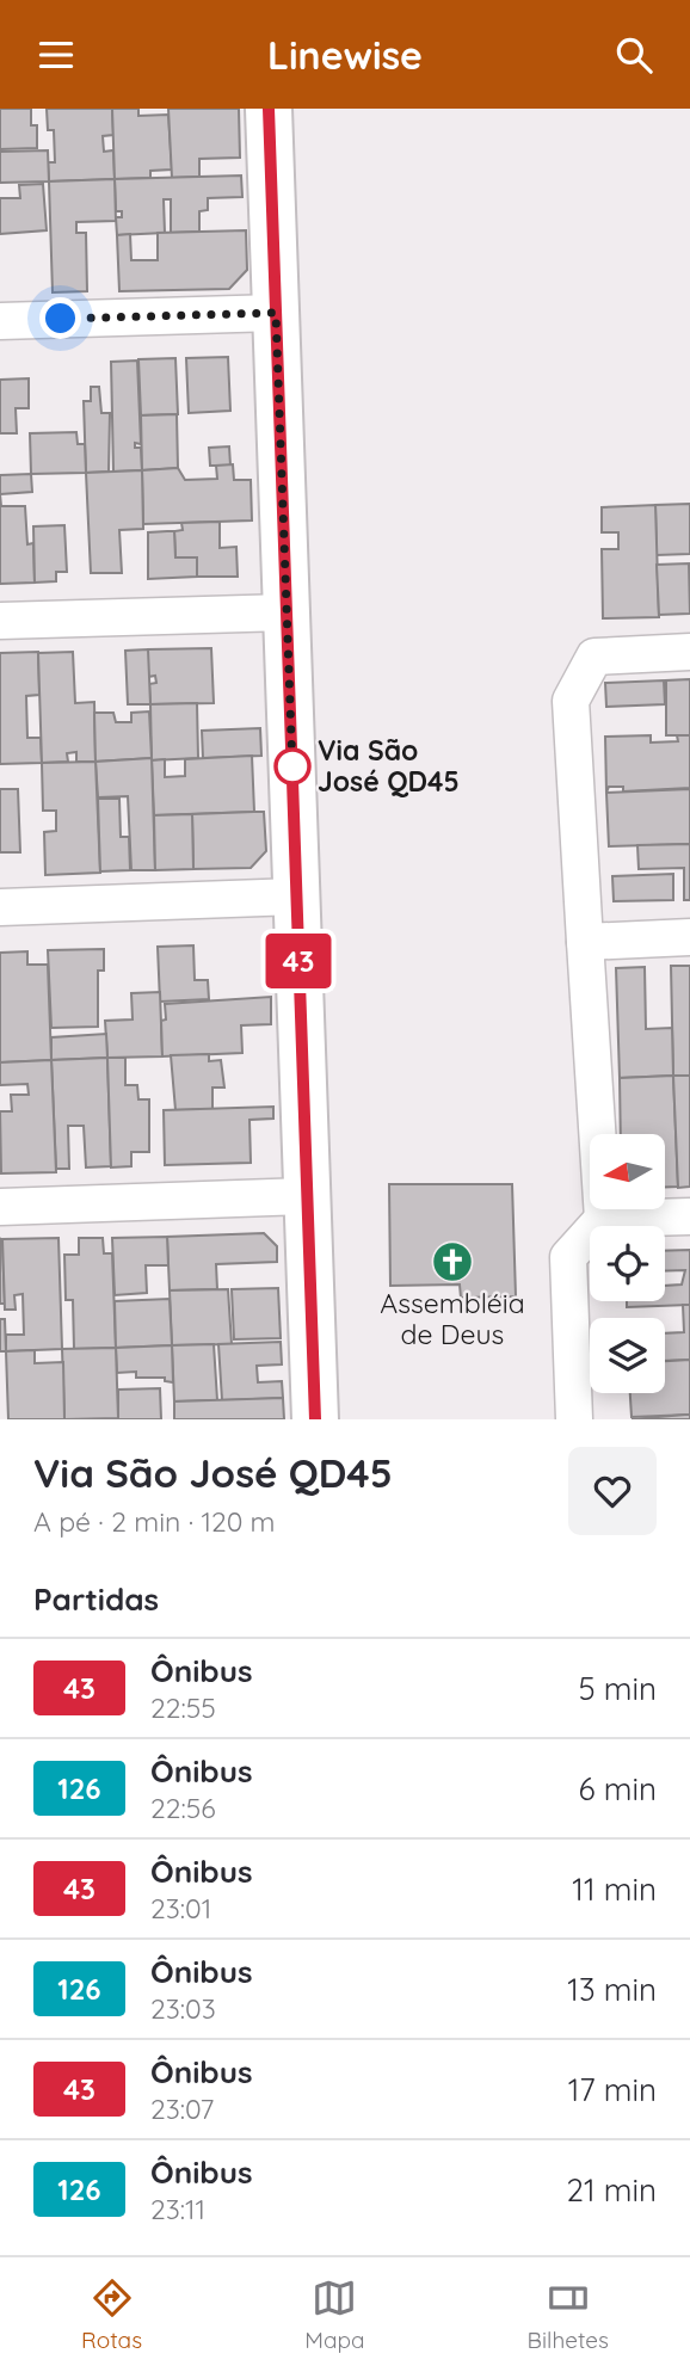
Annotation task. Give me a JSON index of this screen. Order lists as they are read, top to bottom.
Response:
{
  "places": {
    "other": ["Via São José QD45"],
    "church": ["Assembléia de Deus"]
  },
  "lines": ["bus line 43"],
  "north": "left",
  "page": {
    "header": "Linewise",
    "on_map": "43",
    "heading": [
      ["Via São José QD45", "A pé · 2 min · 120 m"],
      "Partidas"
    ],
    "list": [
      {
        "mark": "43",
        "name": "Ônibus",
        "note": "22:55",
        "value": "5 min"
      },
      {
        "mark": "126",
        "name": "Ônibus",
        "note": "22:56",
        "value": "6 min"
      },
      {
        "mark": "43",
        "name": "Ônibus",
        "note": "23:01",
        "value": "11 min"
      },
      {
        "mark": "126",
        "name": "Ônibus",
        "note": "23:03",
        "value": "13 min"
      },
      {
        "mark": "43",
        "name": "Ônibus",
        "note": "23:07",
        "value": "17 min"
      },
      {
        "mark": "126",
        "name": "Ônibus",
        "note": "23:11",
        "value": "21 min"
      }
    ],
    "tabs": ["Rotas", "Mapa", "Bilhetes"]
  }
}
